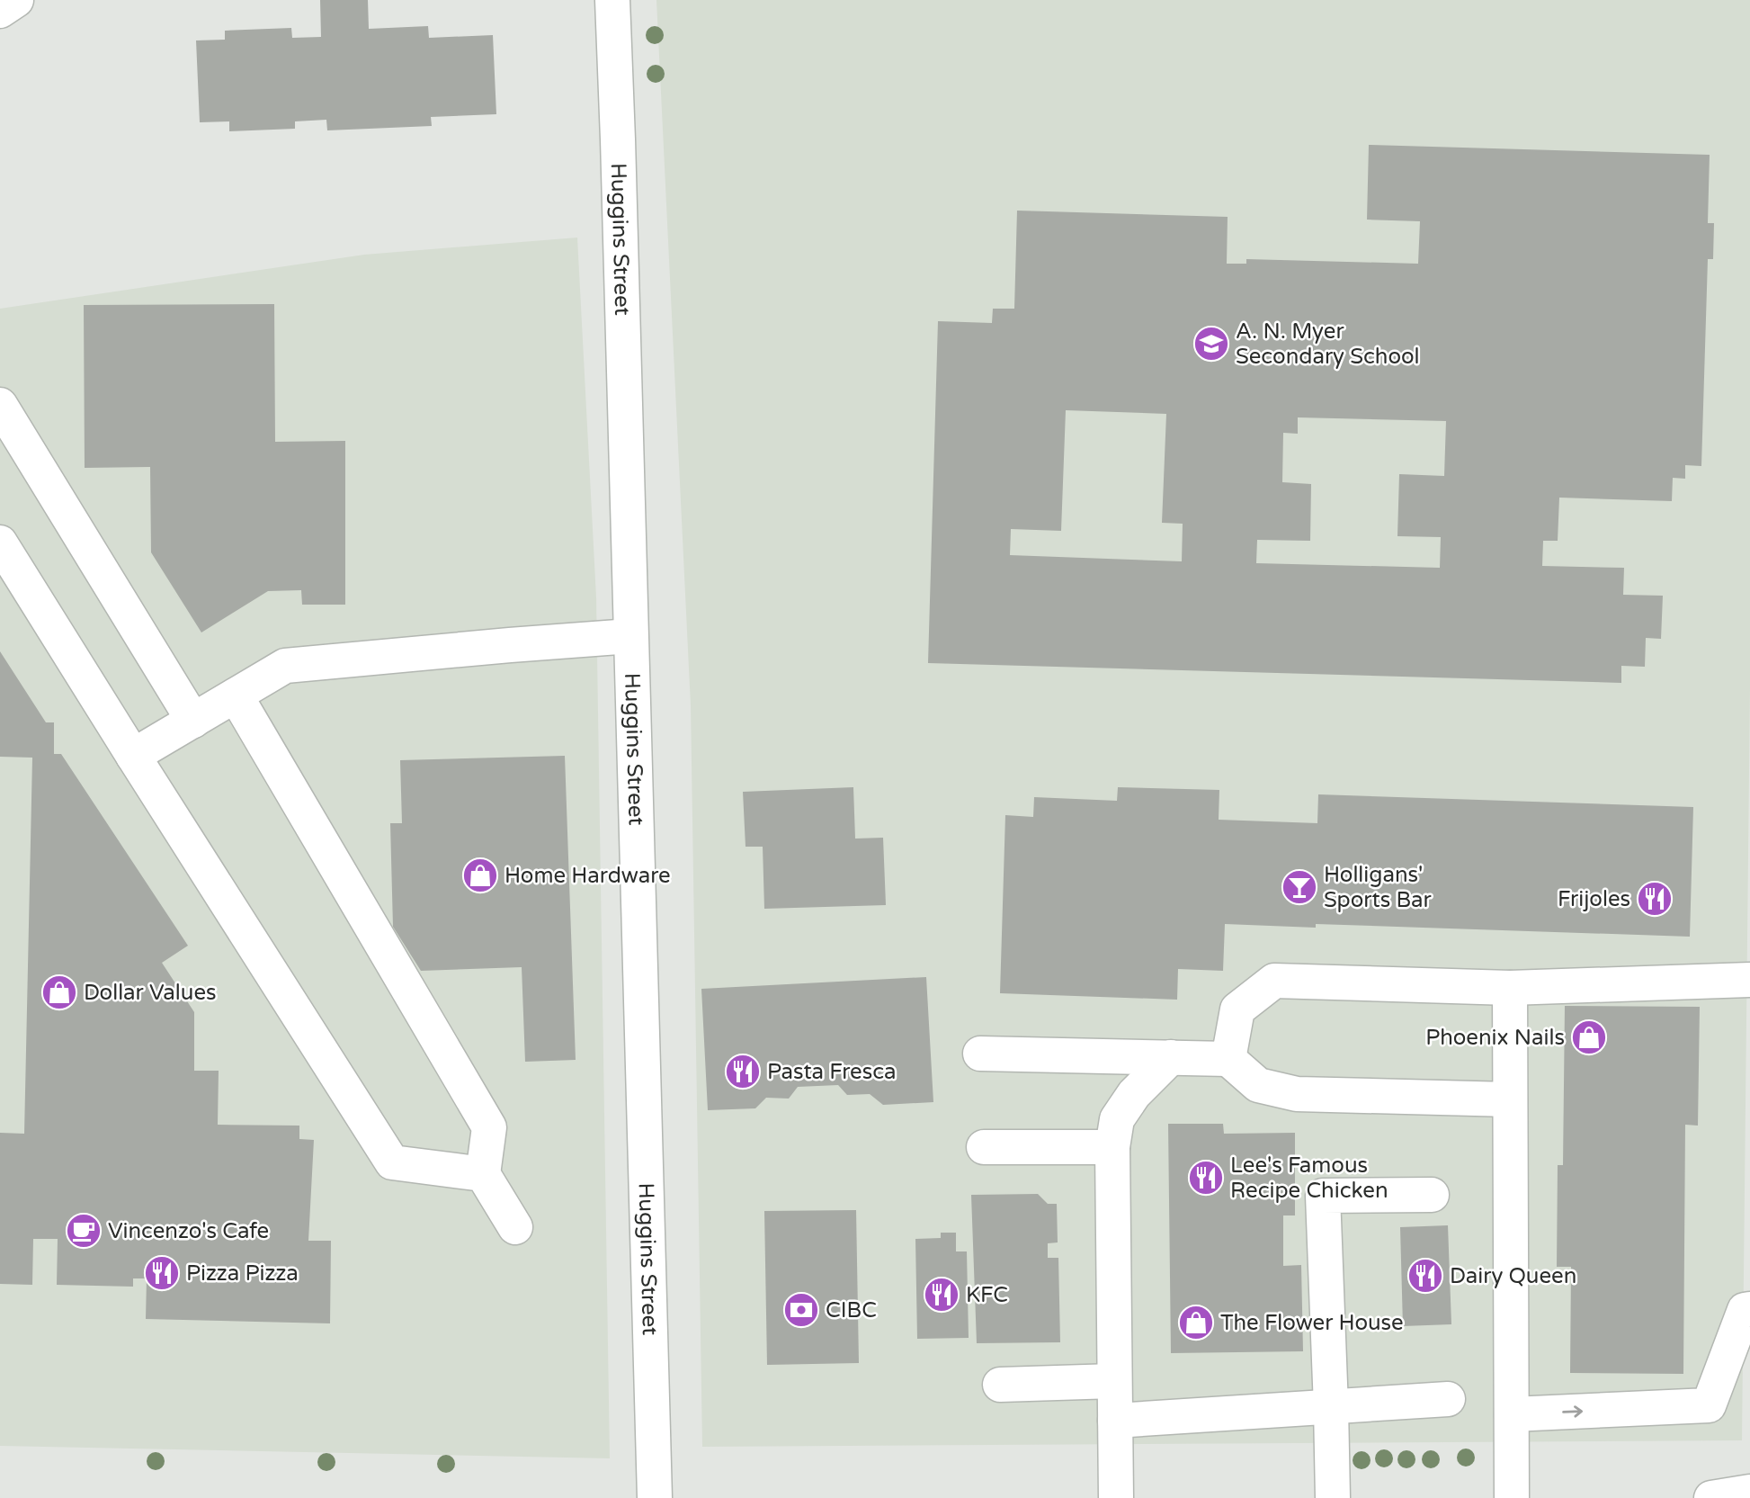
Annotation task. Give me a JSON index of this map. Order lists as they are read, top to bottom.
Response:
{
  "streets": {
    "street": ["Huggins Street"]
  },
  "places": {
    "school or university": ["A. N. Myer Secondary School"],
    "shop": [
      "Home Hardware",
      "Dollar Values",
      "Phoenix Nails",
      "The Flower House"
    ],
    "bar": ["Holligans' Sports Bar"],
    "restaurant": [
      "Frijoles",
      "Pasta Fresca",
      "Lee's Famous Recipe Chicken",
      "Pizza Pizza",
      "Dairy Queen",
      "KFC"
    ],
    "cafe": ["Vincenzo's Cafe"],
    "bank": ["CIBC"]
  }
}
